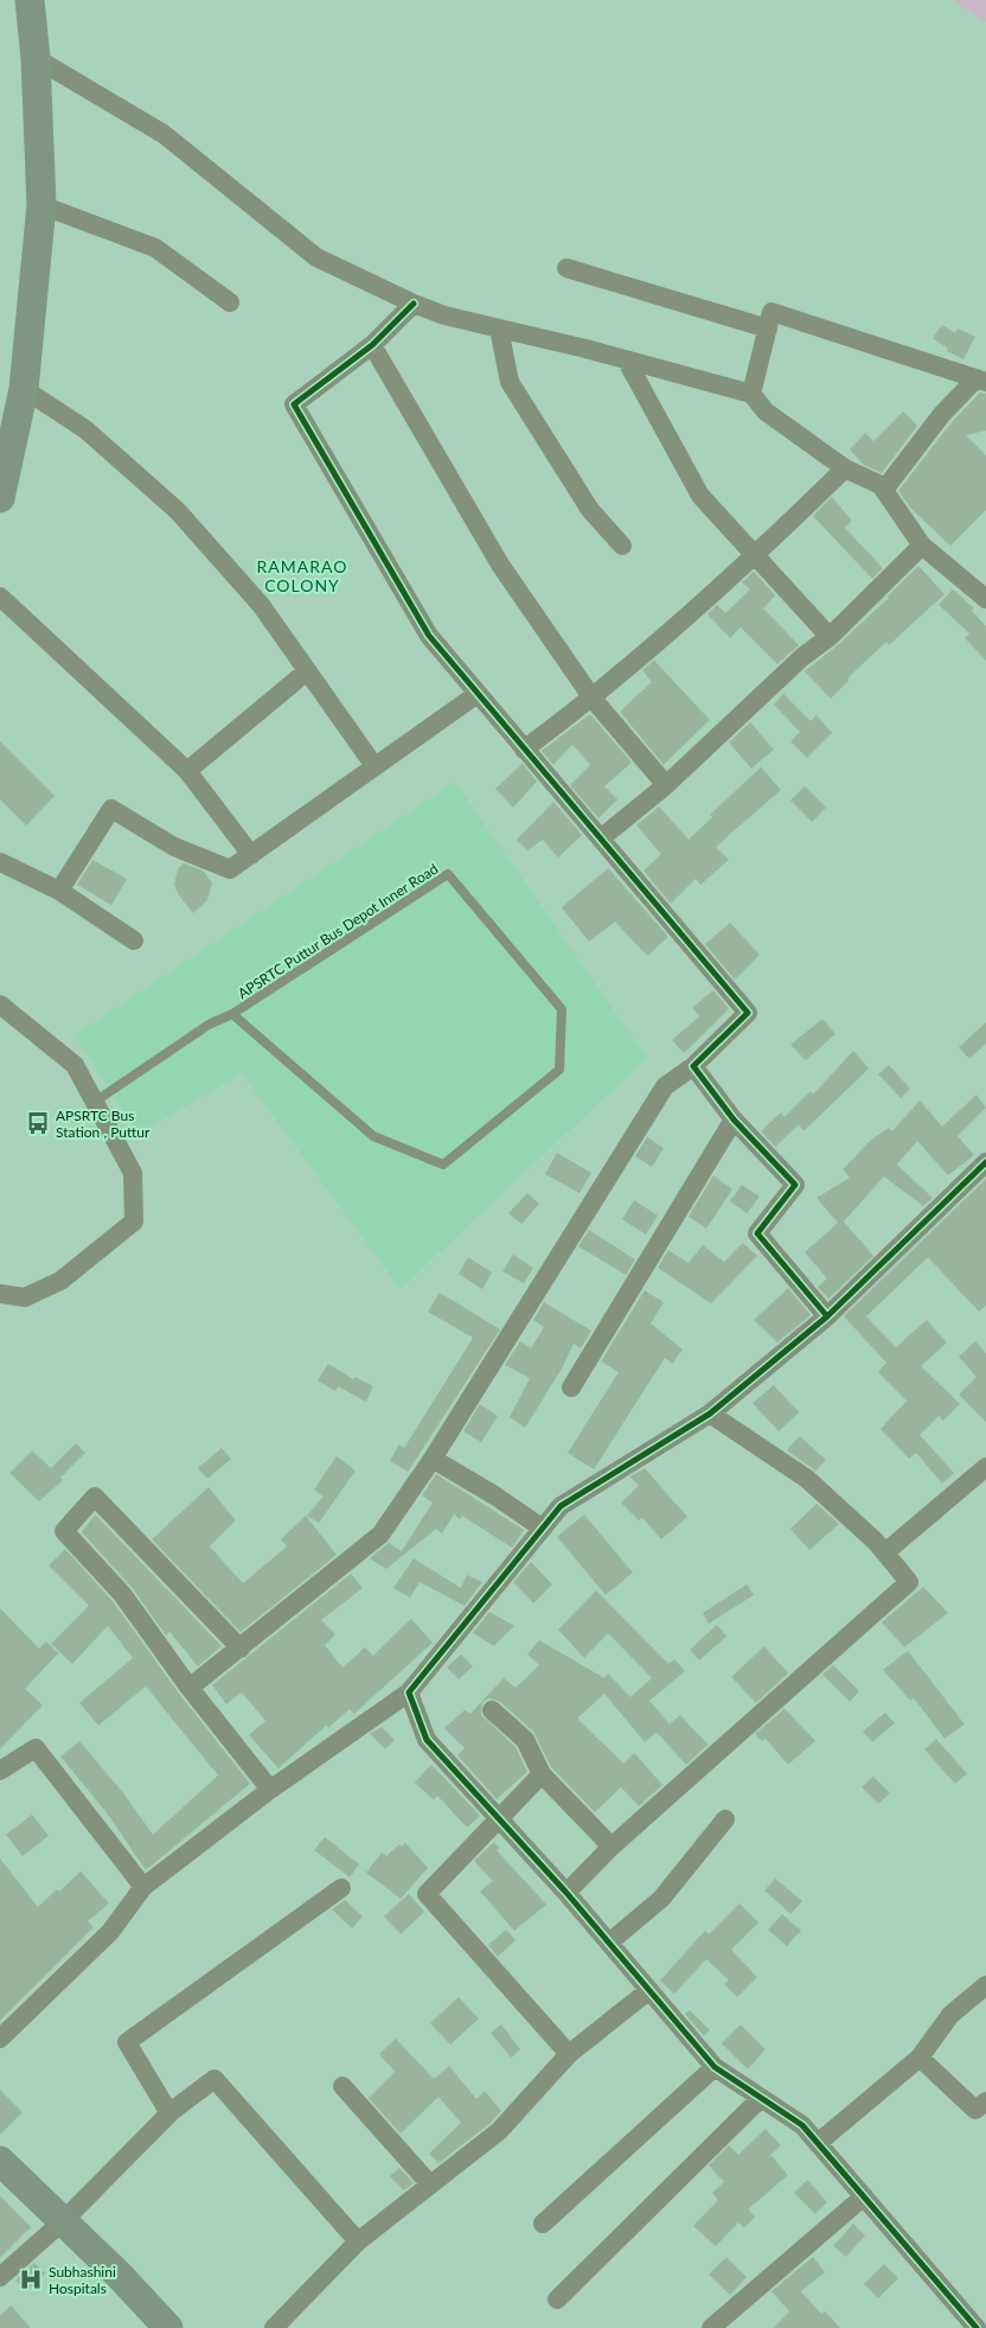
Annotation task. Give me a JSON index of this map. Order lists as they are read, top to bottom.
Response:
{
  "streets": {
    "lane": ["APSRTC Puttur Bus Depot Inner Road"]
  },
  "districts": ["RAMARAO COLONY"],
  "places": {
    "bus stop": ["APSRTC Bus Station , Puttur"],
    "hospital": ["Subhashini Hospitals"]
  }
}
